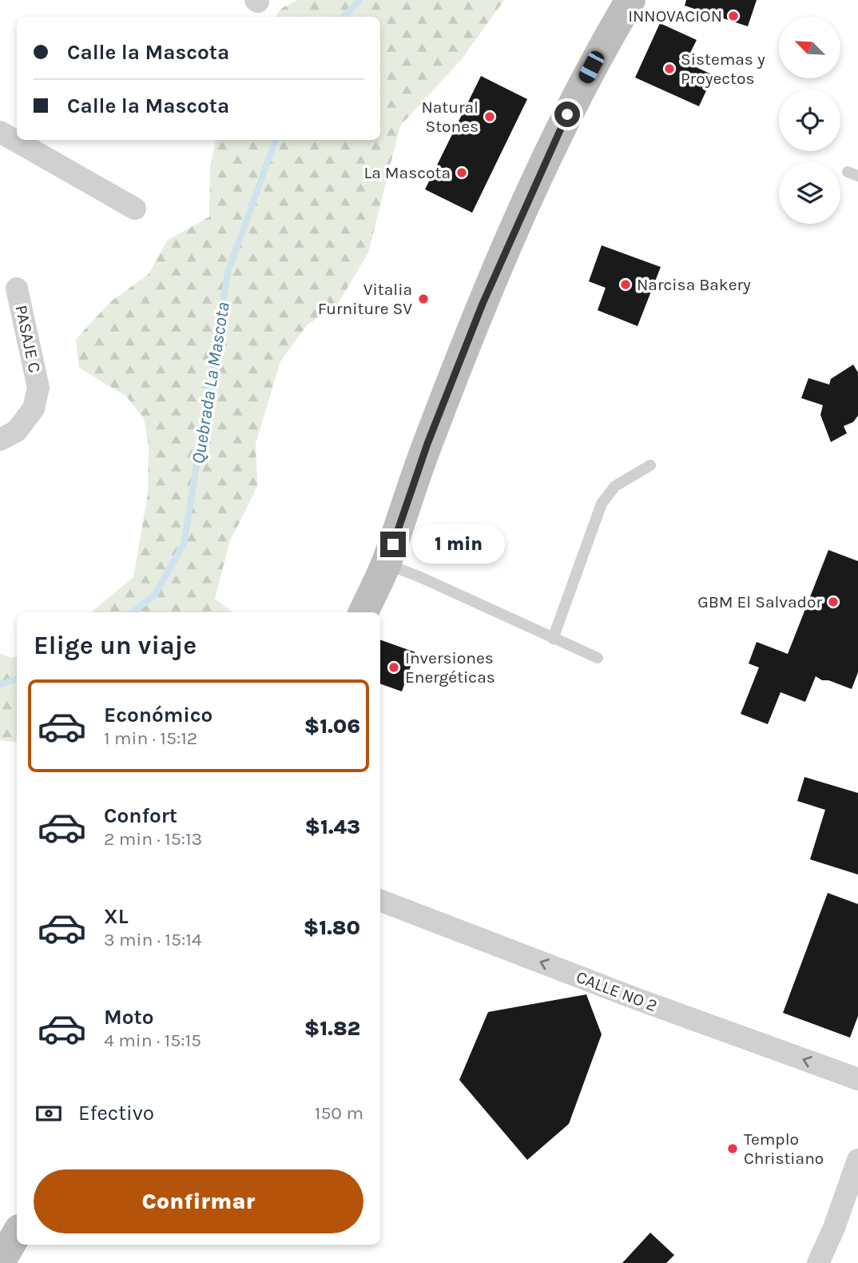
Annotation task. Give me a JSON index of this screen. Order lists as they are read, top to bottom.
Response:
{
  "streets": {
    "street": ["PASAJE C", "CALLE NO 2"]
  },
  "one_way": ["CALLE NO 2"],
  "water": ["Quebrada La Mascota"],
  "places": [
    "INNOVACION",
    "Sistemas y Proyectos",
    "Natural Stones",
    "La Mascota",
    "Narcisa Bakery",
    "Vitalia Furniture SV",
    "GBM El Salvador",
    "Inversiones Energéticas",
    "Templo Christiano"
  ],
  "north": "top left",
  "page": {
    "banner": ["Calle la Mascota", "Calle la Mascota"],
    "bubble": "1 min",
    "heading": "Elige un viaje",
    "list": [
      {
        "name": "Económico",
        "note": "1 min · 15:12",
        "value": "$1.06"
      },
      {
        "name": "Confort",
        "note": "2 min · 15:13",
        "value": "$1.43"
      },
      {
        "name": "XL",
        "note": "3 min · 15:14",
        "value": "$1.80"
      },
      {
        "name": "Moto",
        "note": "4 min · 15:15",
        "value": "$1.82"
      }
    ],
    "pay": ["Efectivo", "150 m"],
    "buttons": "Confirmar"
  }
}
